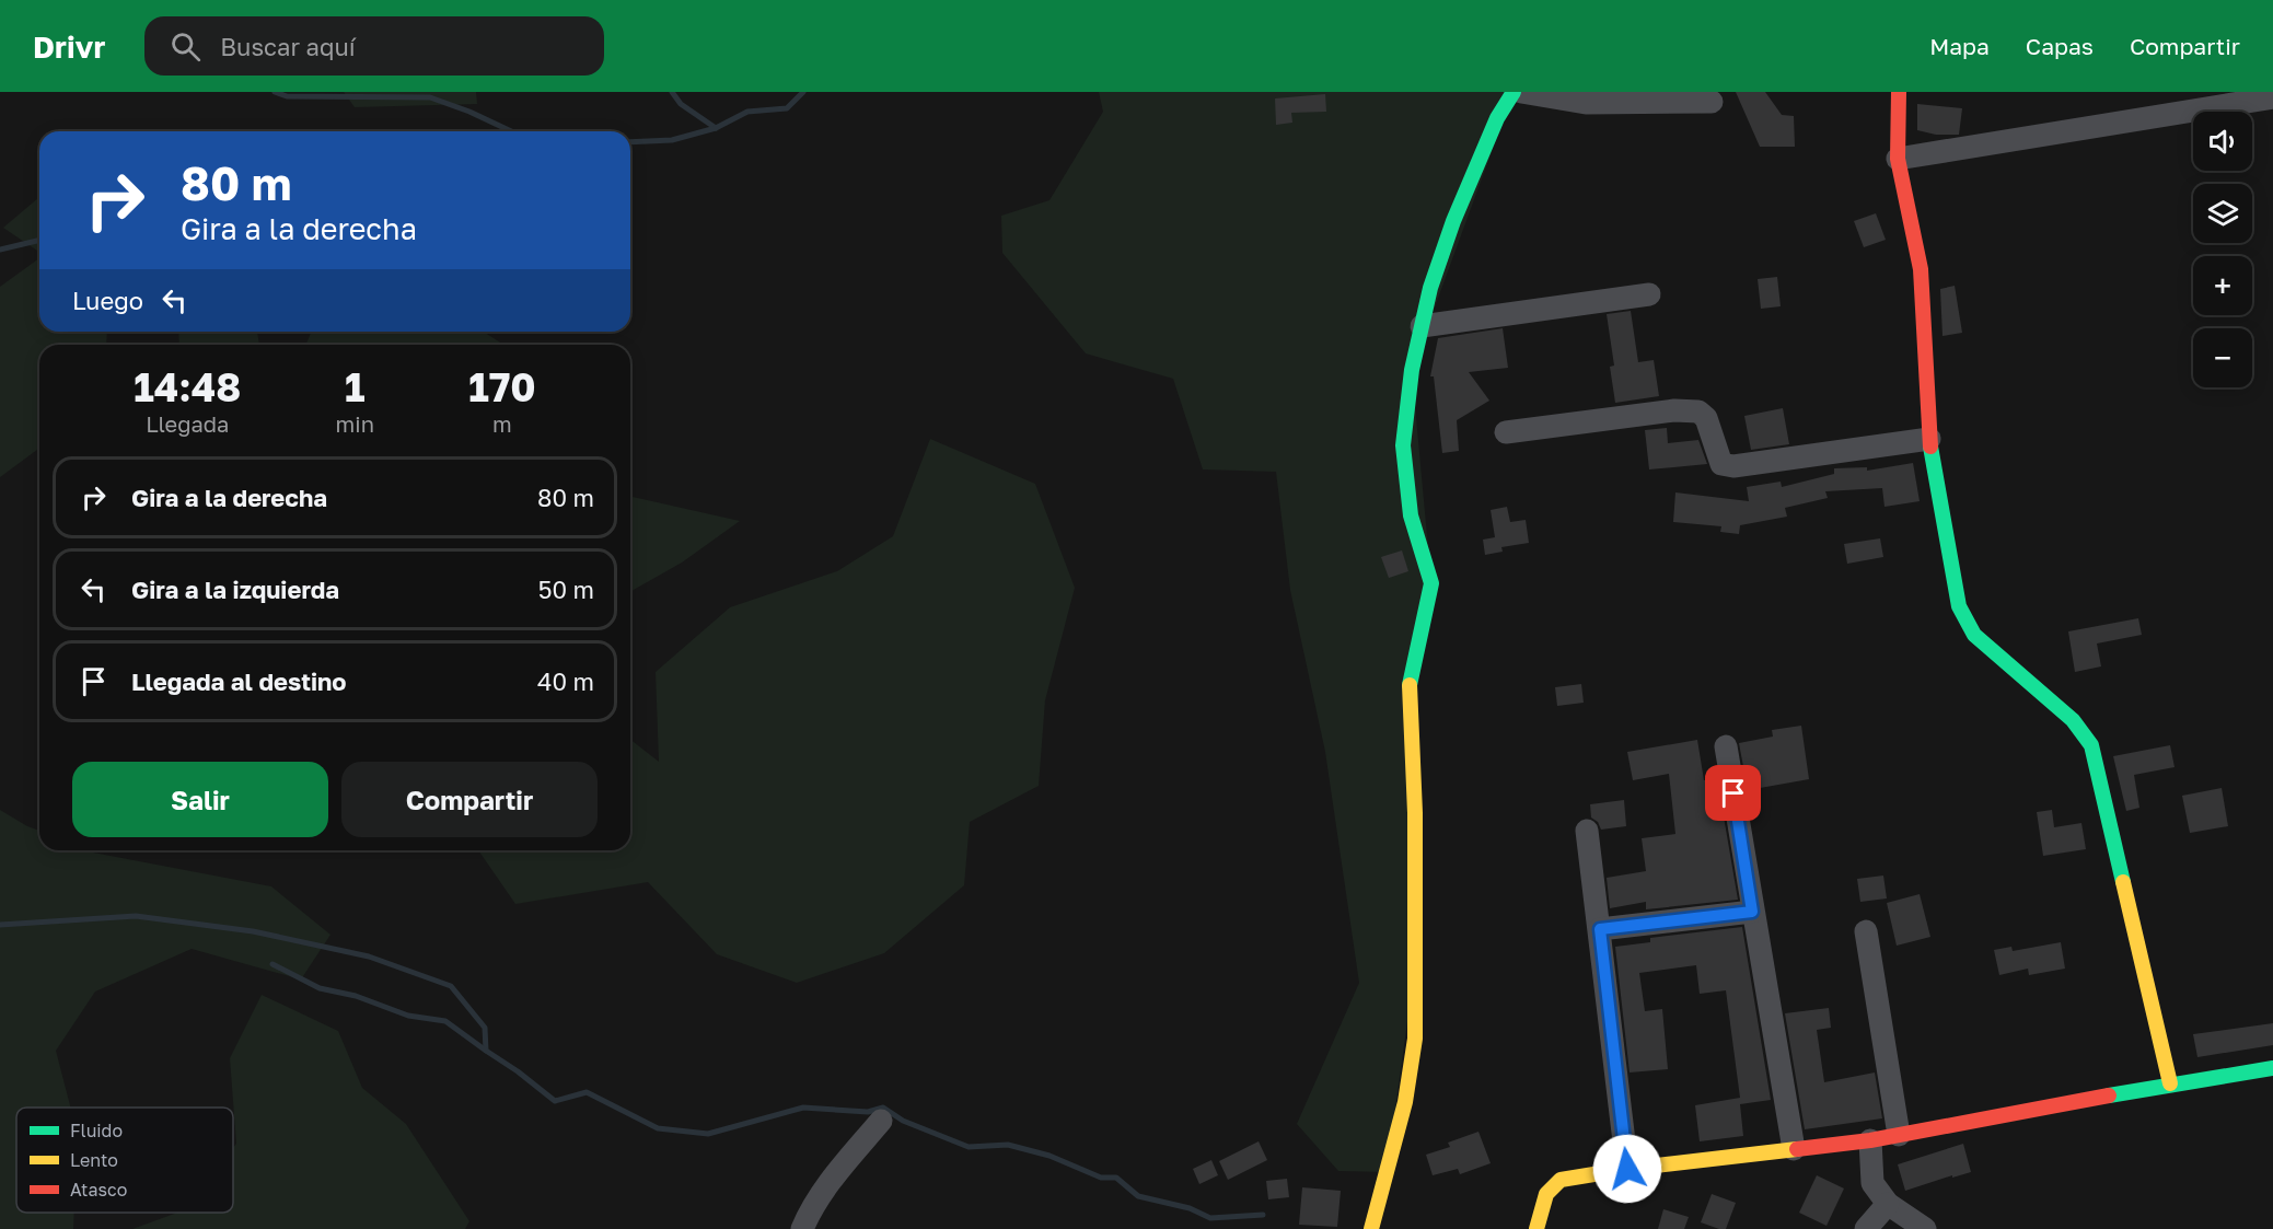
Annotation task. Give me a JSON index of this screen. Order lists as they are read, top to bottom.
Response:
{
  "legend": ["Fluido", "Lento", "Atasco"],
  "page": {
    "header": "Drivr",
    "search": "Buscar aquí",
    "nav": ["Mapa", "Capas", "Compartir"],
    "map_buttons": ["+", "−"],
    "turn": ["80 m", "Gira a la derecha"],
    "then": "Luego",
    "eta": [
      "14:48",
      "Llegada",
      "1",
      "min",
      "170",
      "m"
    ],
    "list": [
      {
        "name": "Gira a la derecha",
        "value": "80 m"
      },
      {
        "name": "Gira a la izquierda",
        "value": "50 m"
      },
      {
        "name": "Llegada al destino",
        "value": "40 m"
      }
    ],
    "buttons": ["Salir", "Compartir"]
  }
}
